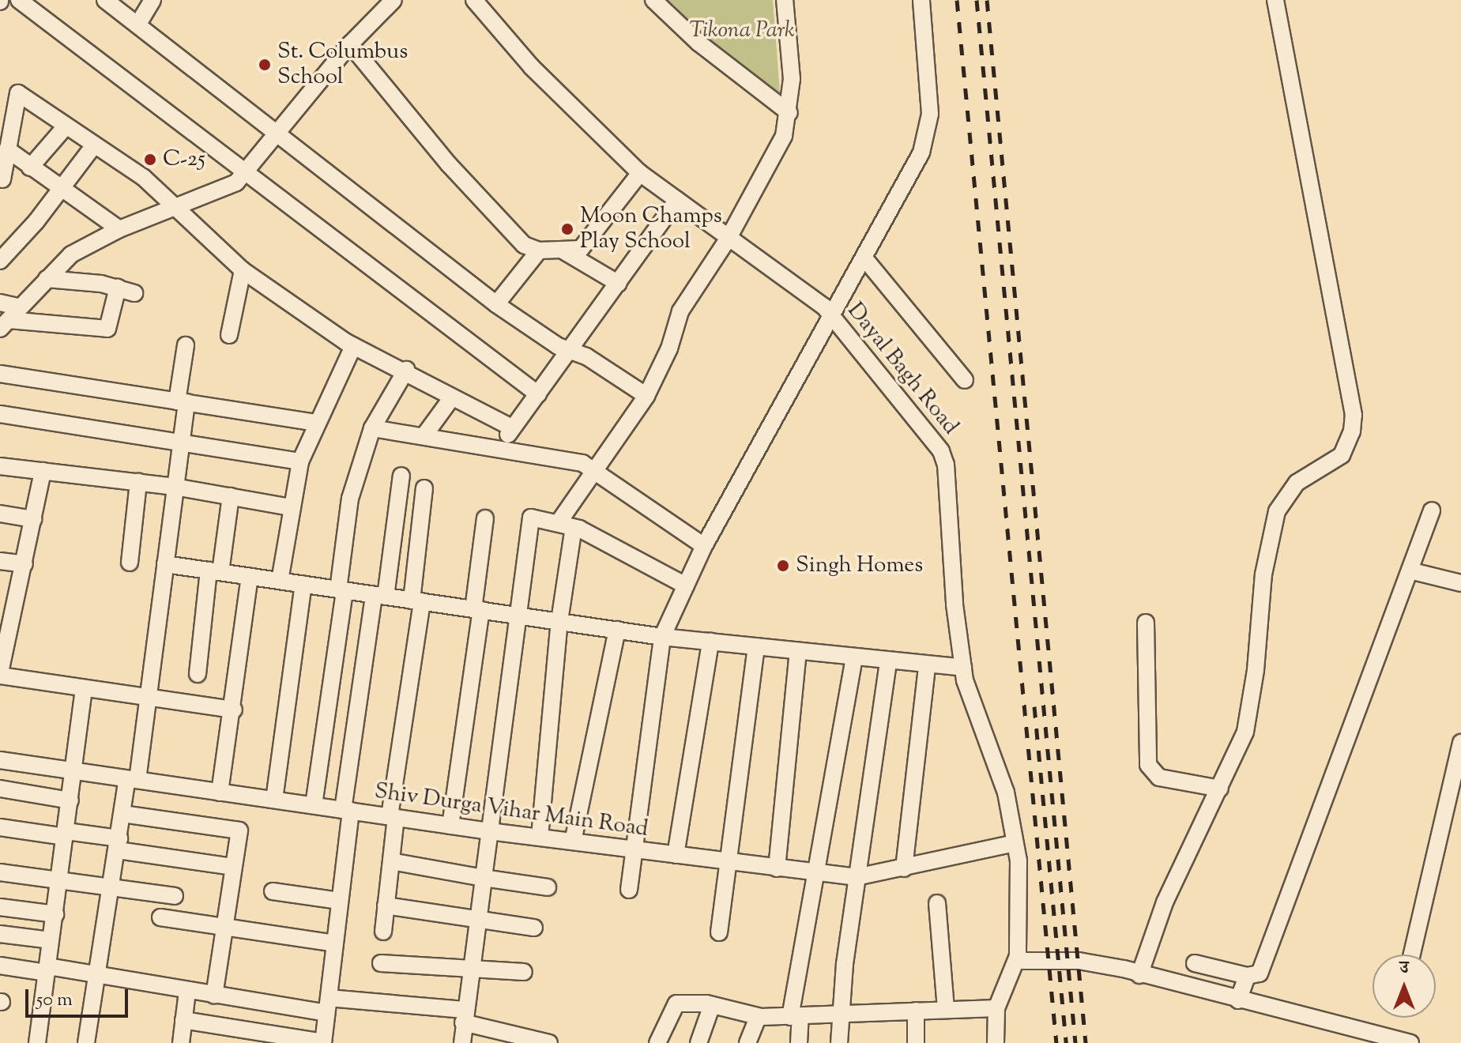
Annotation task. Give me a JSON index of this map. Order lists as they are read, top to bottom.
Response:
{
  "streets": {
    "street": ["Dayal Bagh Road", "Shiv Durga Vihar Main Road"]
  },
  "crossings": [
    ["Dayal Bagh Road", "Shiv Durga Vihar Main Road"]
  ],
  "parks": ["Tikona Park"],
  "places": [
    "St. Columbus School",
    "C-25",
    "Moon Champs Play School",
    "Singh Homes"
  ],
  "scale_bar": "50 m",
  "north": "top"
}
